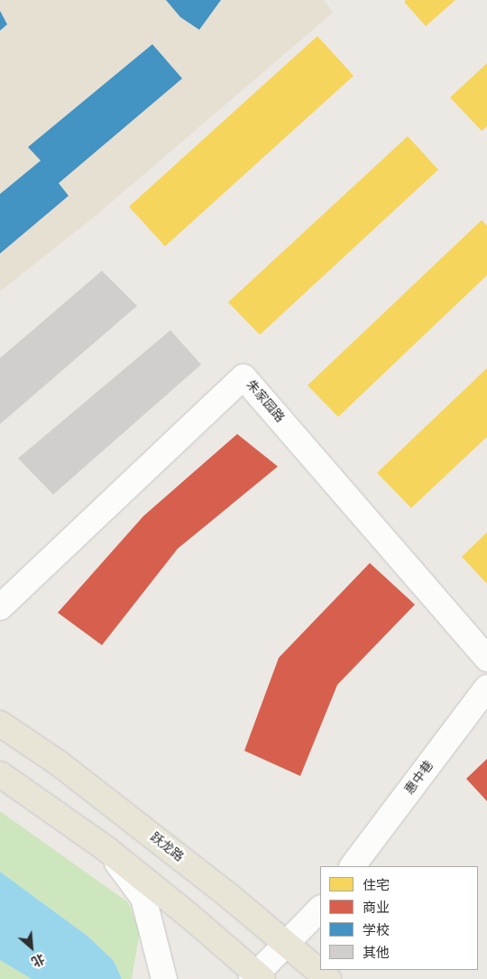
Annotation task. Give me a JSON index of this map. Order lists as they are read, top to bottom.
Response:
{
  "streets": {
    "main road": ["跃龙路"],
    "street": ["朱家园路", "惠中巷"]
  },
  "legend": [
    "住宅",
    "商业",
    "学校",
    "其他"
  ],
  "north": "bottom right"
}
